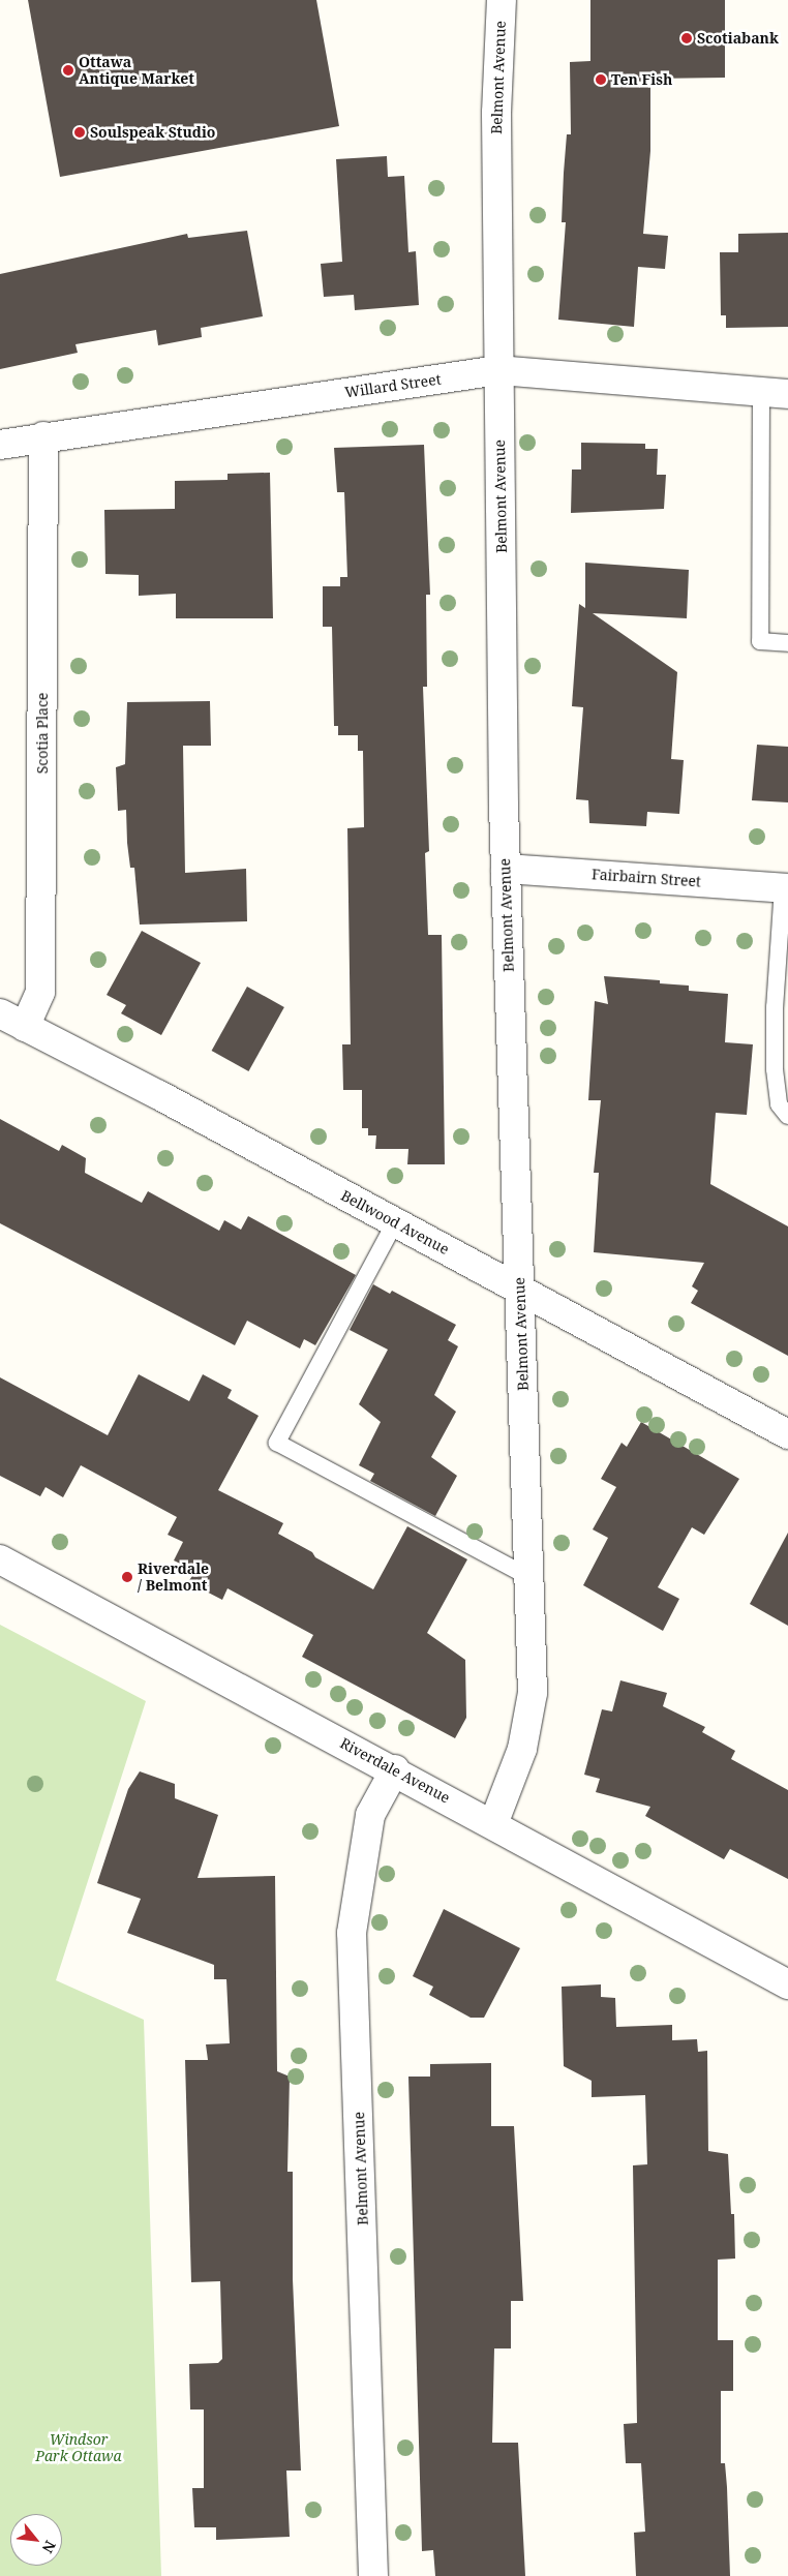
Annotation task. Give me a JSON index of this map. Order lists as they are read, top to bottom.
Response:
{
  "streets": {
    "street": [
      "Belmont Avenue",
      "Willard Street",
      "Scotia Place",
      "Fairbairn Street",
      "Bellwood Avenue",
      "Riverdale Avenue"
    ]
  },
  "crossings": [
    ["Belmont Avenue", "Willard Street"],
    ["Belmont Avenue", "Fairbairn Street"],
    ["Belmont Avenue", "Bellwood Avenue"],
    ["Belmont Avenue", "Riverdale Avenue"],
    ["Willard Street", "Scotia Place"],
    ["Scotia Place", "Bellwood Avenue"]
  ],
  "parks": ["Windsor Park Ottawa"],
  "places": [
    "Scotiabank",
    "Ottawa Antique Market",
    "Ten Fish",
    "Soulspeak Studio",
    "Riverdale / Belmont"
  ],
  "north": "bottom right"
}
